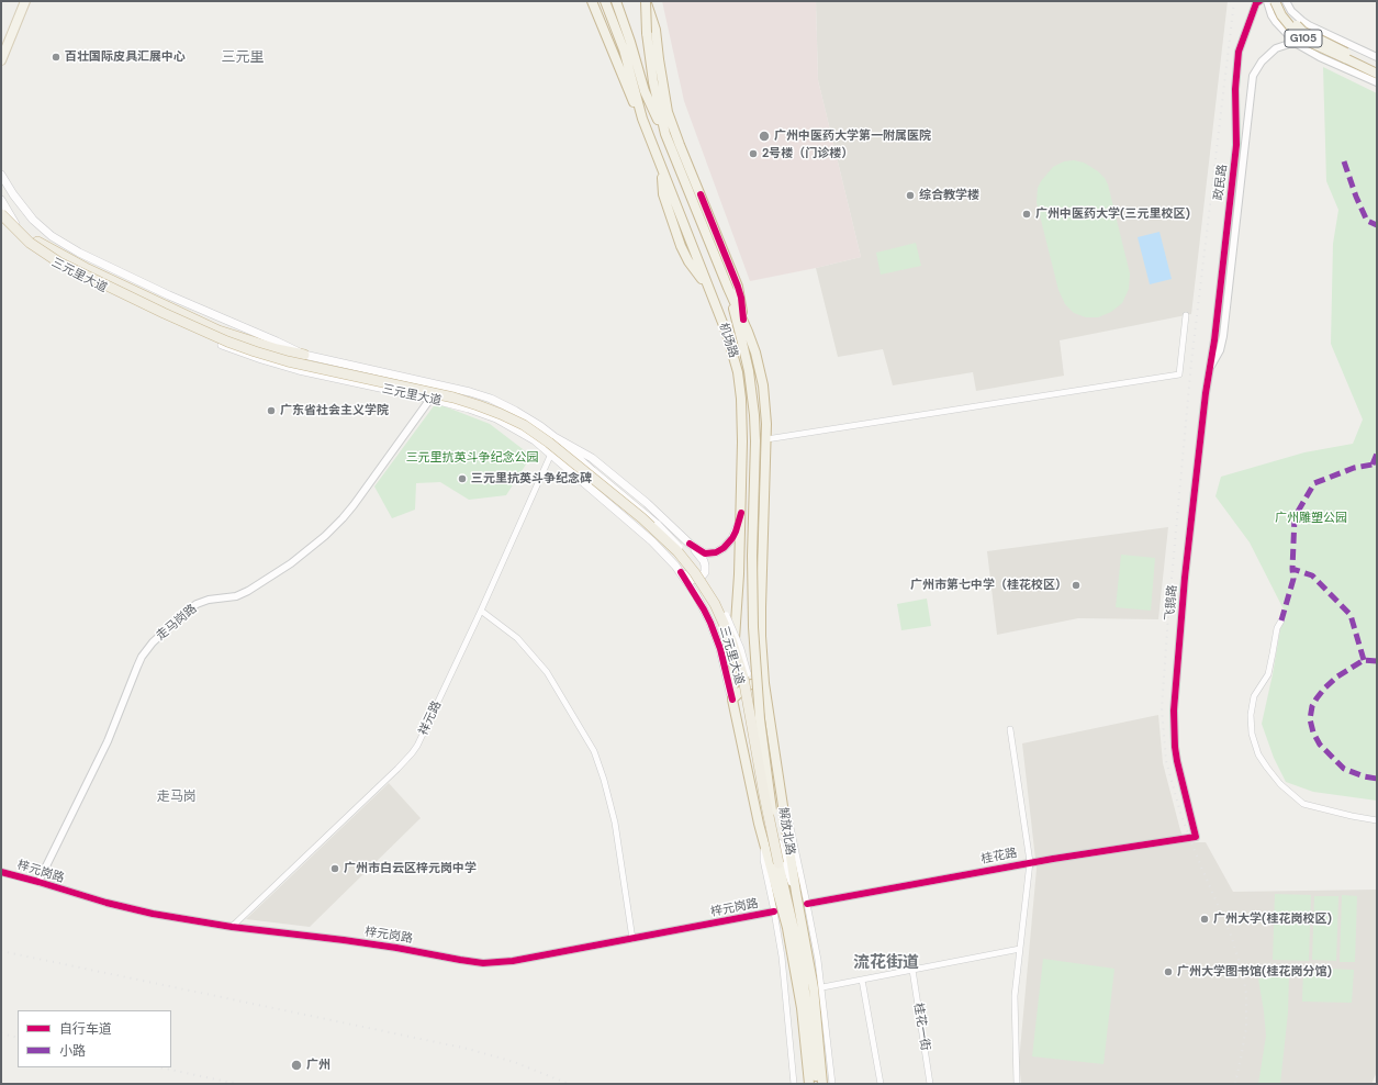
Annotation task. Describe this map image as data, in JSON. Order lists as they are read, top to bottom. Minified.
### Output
{"streets":{"highway":["G105","机场路","解放北路"],"main road":["三元里大道"],"street":["政民路","飞鹅路","走马岗路","祥元路","桂花路","梓元岗路","桂花一街"]},"crossings":[["政民路","飞鹅路"],["三元里大道","机场路"],["三元里大道","走马岗路"],["三元里大道","祥元路"],["三元里大道","解放北路"],["机场路","解放北路"],["飞鹅路","桂花路"],["走马岗路","梓元岗路"],["祥元路","梓元岗路"]],"districts":["三元里","走马岗","流花街道"],"parks":["三元里抗英斗争纪念公园","广州雕塑公园"],"places":["百壮国际皮具汇展中心","广州中医药大学第一附属医院","2号楼（门诊楼）","综合教学楼","广州中医药大学(三元里校区)","广东省社会主义学院","三元里抗英斗争纪念碑","广州市第七中学（桂花校区）","广州市白云区梓元岗中学","广州大学(桂花岗校区)","广州大学图书馆(桂花岗分馆)","广州"],"legend":["自行车道","小路"]}
